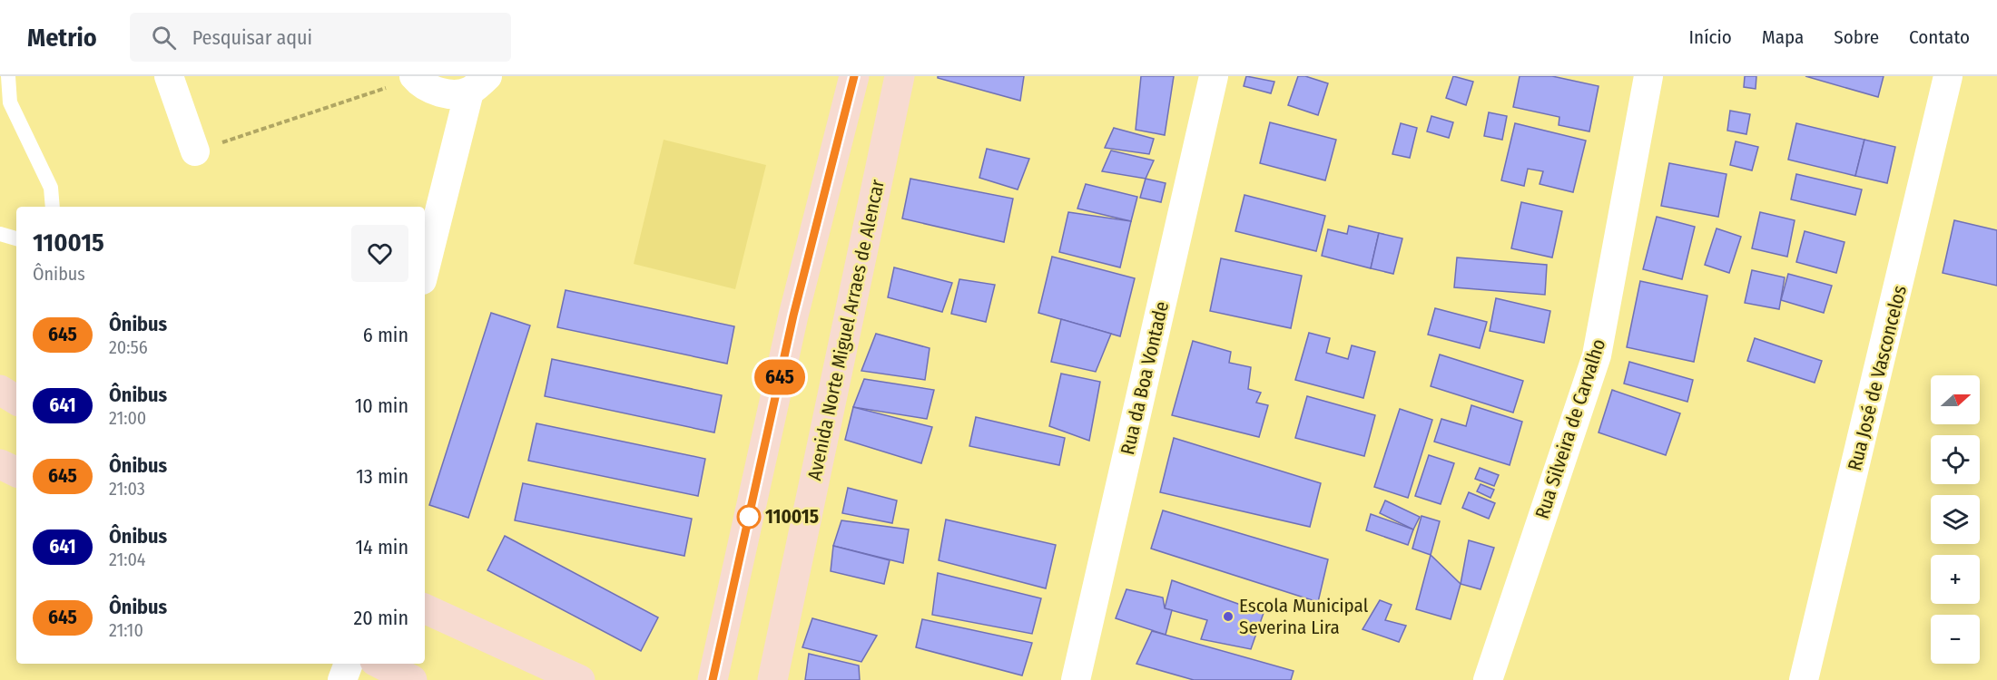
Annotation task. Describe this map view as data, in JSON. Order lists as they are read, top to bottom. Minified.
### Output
{"streets":{"main road":["Avenida Norte Miguel Arraes de Alencar"],"street":["Rua da Boa Vontade","Rua José de Vasconcelos","Rua Silveira de Carvalho"]},"places":["110015","Escola Municipal Severina Lira"],"lines":["bus line 645"],"north":"right","page":{"header":"Metrio","search":"Pesquisar aqui","nav":["Início","Mapa","Sobre","Contato"],"on_map":"645","heading":["110015","Ônibus"],"list":[{"mark":"645","name":"Ônibus","note":"20:56","value":"6 min"},{"mark":"641","name":"Ônibus","note":"21:00","value":"10 min"},{"mark":"645","name":"Ônibus","note":"21:03","value":"13 min"},{"mark":"641","name":"Ônibus","note":"21:04","value":"14 min"},{"mark":"645","name":"Ônibus","note":"21:10","value":"20 min"}],"map_buttons":["+","−"]}}
